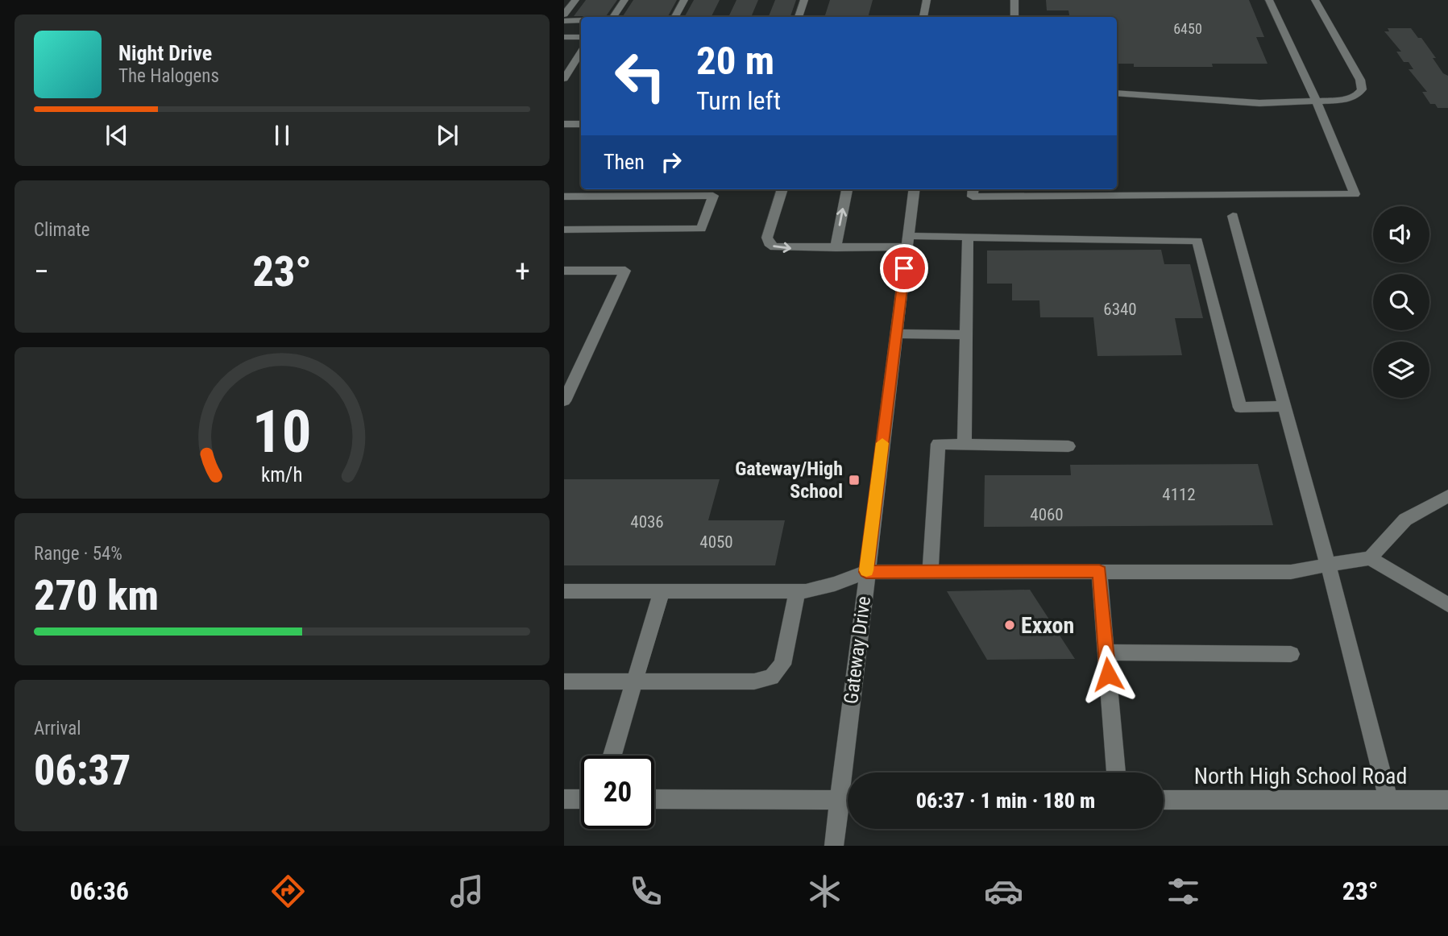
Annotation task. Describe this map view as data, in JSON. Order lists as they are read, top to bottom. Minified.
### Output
{"streets":{"street":["Gateway Drive","North High School Road"]},"places":{"transit":["Gateway/High School"],"other":["Exxon"]},"house_numbers":["6450","6340","4112","4060","4036","4050"],"page":{"turn":["20 m","Turn left"],"song":["Night Drive","The Halogens"],"then":"Then","tile":["Climate",["Range · 54%","270 km"],["Arrival","06:37"]],"heat":["−","23°","+"],"limit":"20","trip":"06:37 · 1 min · 180 m","tabs":["06:36","23°"],"gauge":["10","km/h"]}}
